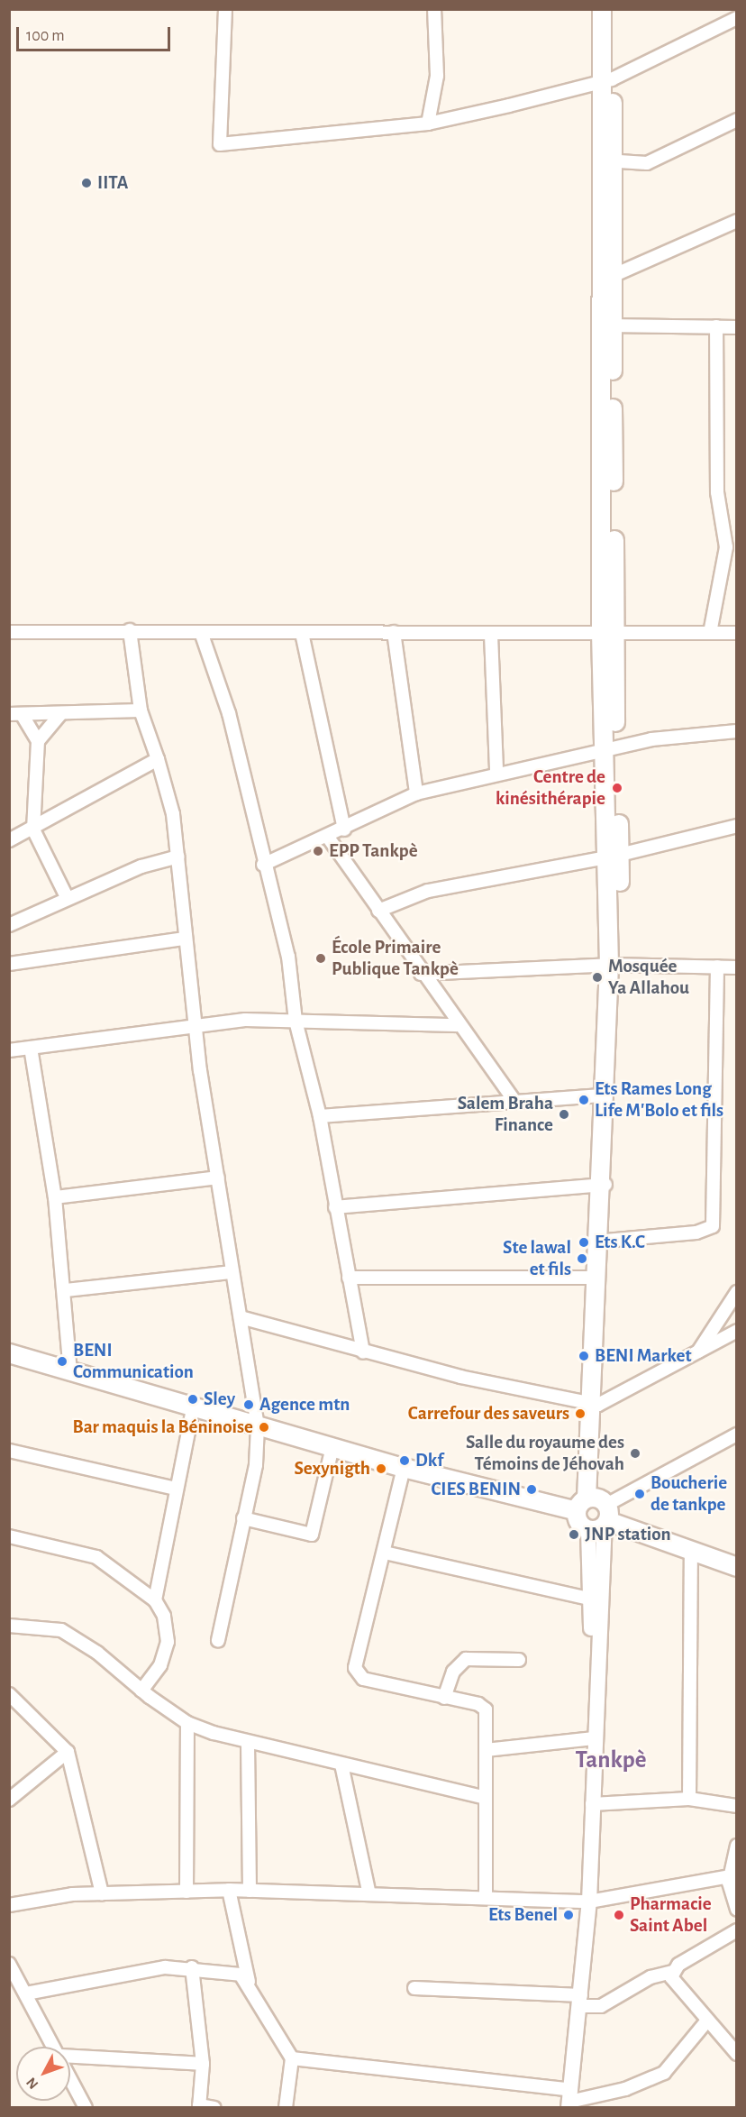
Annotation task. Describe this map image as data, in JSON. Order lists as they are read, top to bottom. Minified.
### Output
{"districts":["Tankpè"],"places":["IITA","Centre de kinésithérapie","EPP Tankpè","École Primaire Publique Tankpè","Mosquée Ya Allahou","Ets Rames Long Life M'Bolo et fils","Salem Braha Finance","Ets K.C","Ste lawal et fils","BENI Market","BENI Communication","Sley","Agence mtn","Carrefour des saveurs","Bar maquis la Béninoise","Salle du royaume des Témoins de Jéhovah","Dkf","Sexynigth","CIES BENIN","Boucherie de tankpe","JNP station","Ets Benel","Pharmacie Saint Abel"],"scale_bar":"100 m","north":"bottom left"}
